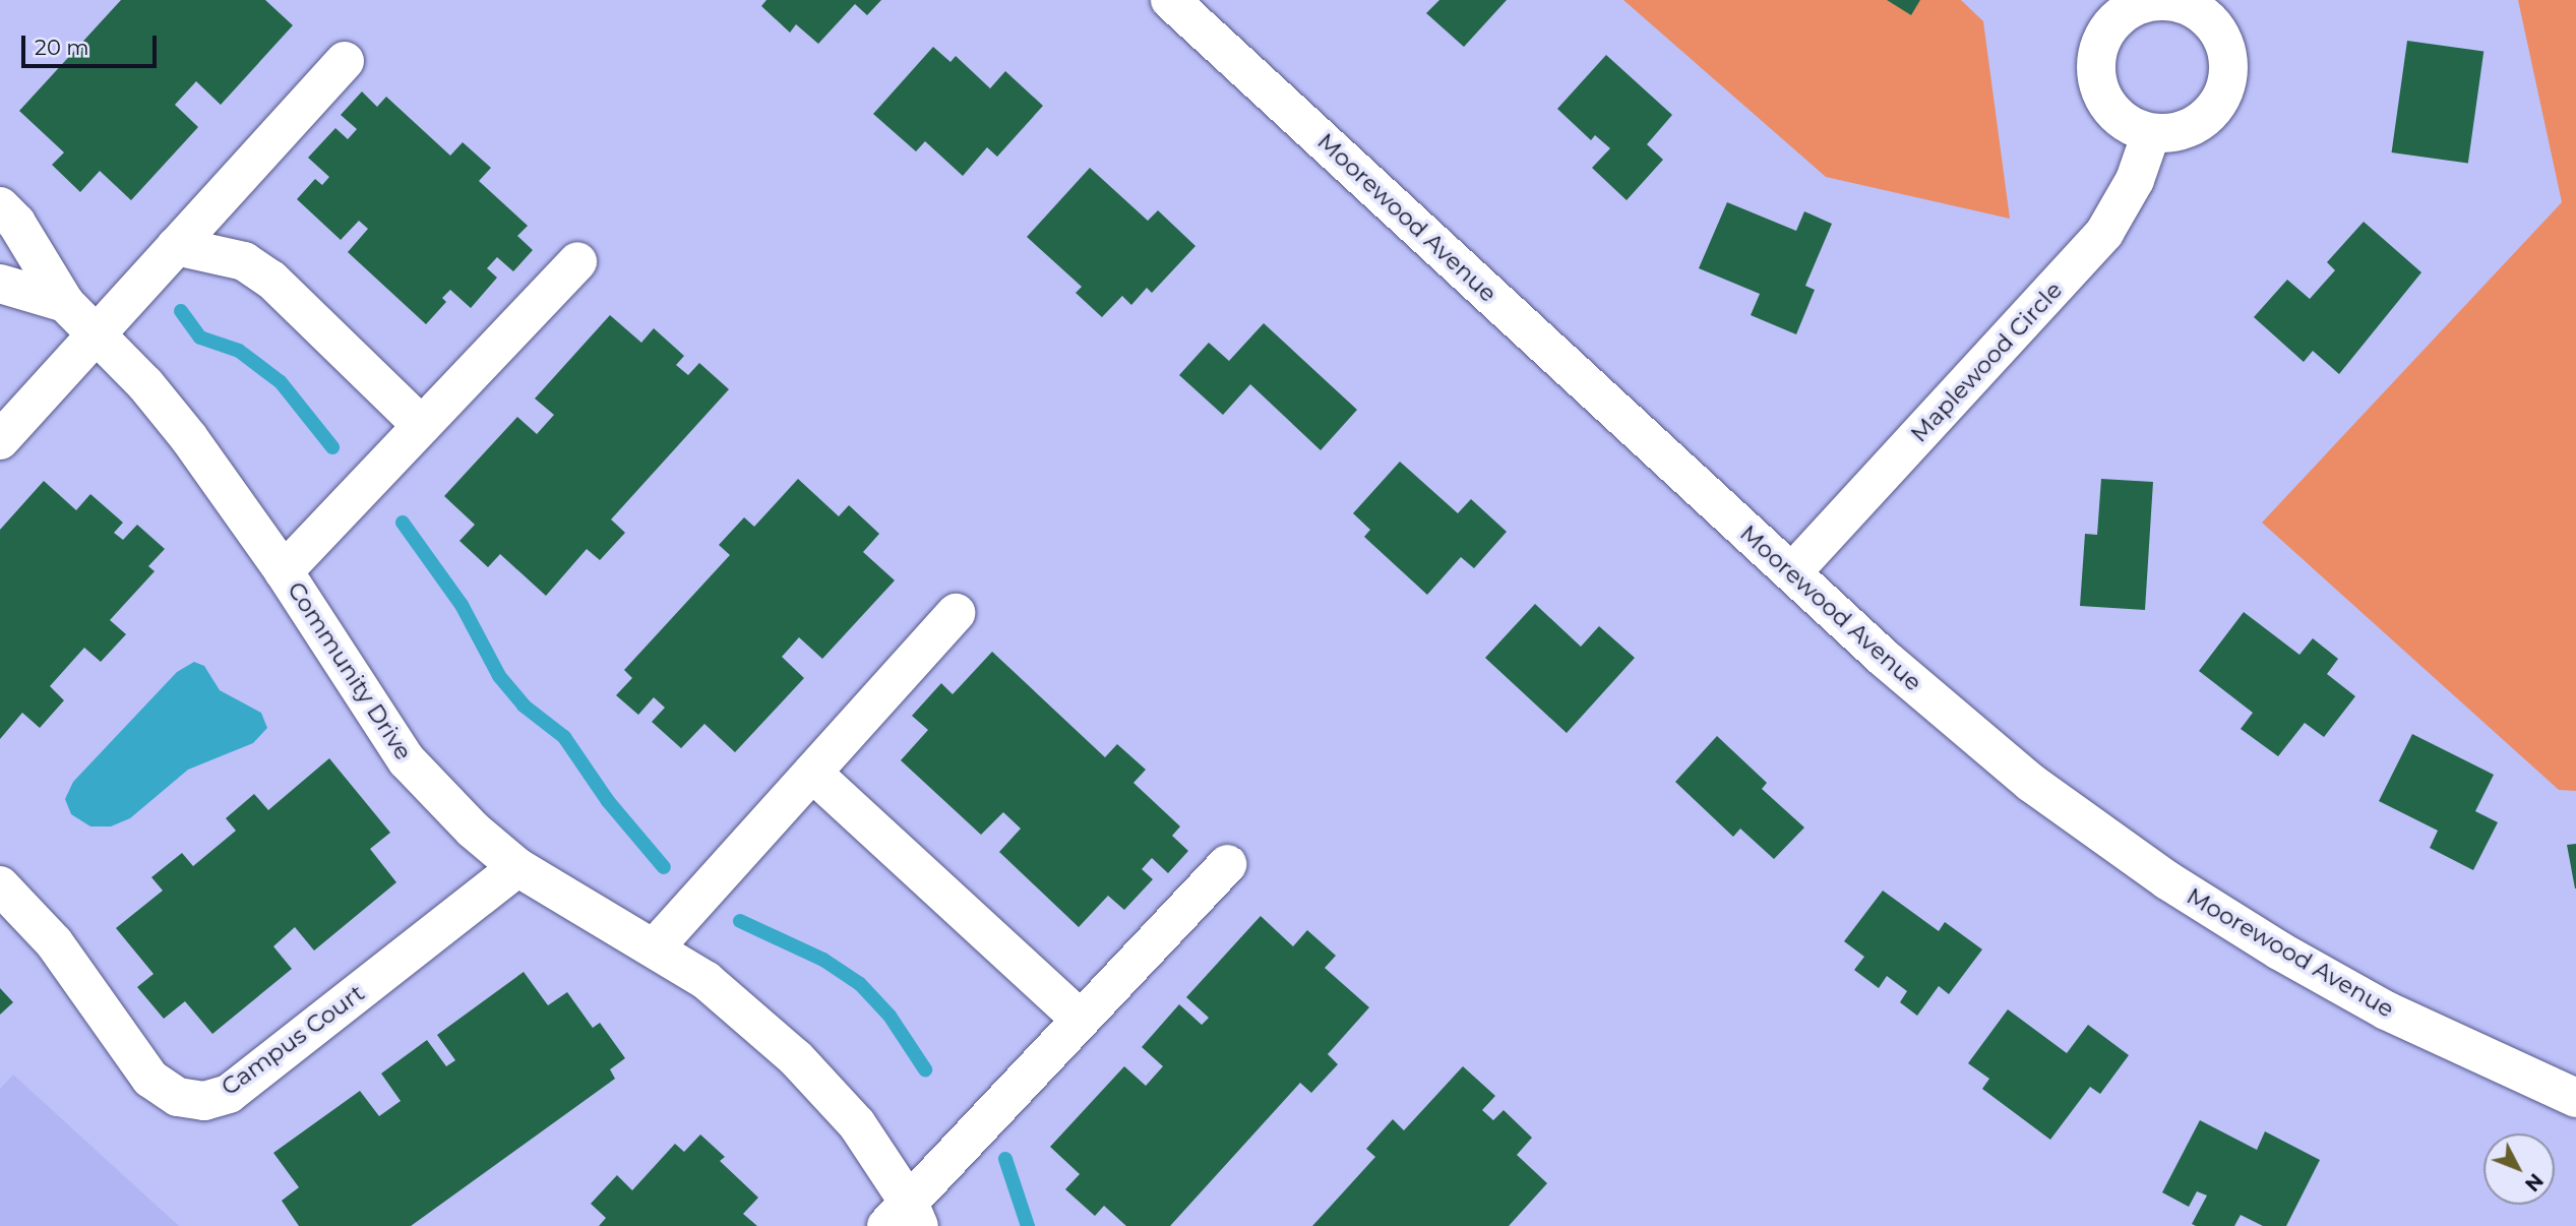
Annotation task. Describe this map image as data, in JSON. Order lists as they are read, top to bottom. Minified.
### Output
{"streets":{"street":["Moorewood Avenue","Maplewood Circle","Community Drive","Campus Court"]},"crossings":[["Moorewood Avenue","Maplewood Circle"],["Community Drive","Campus Court"]],"scale_bar":"20 m","north":"bottom right"}
